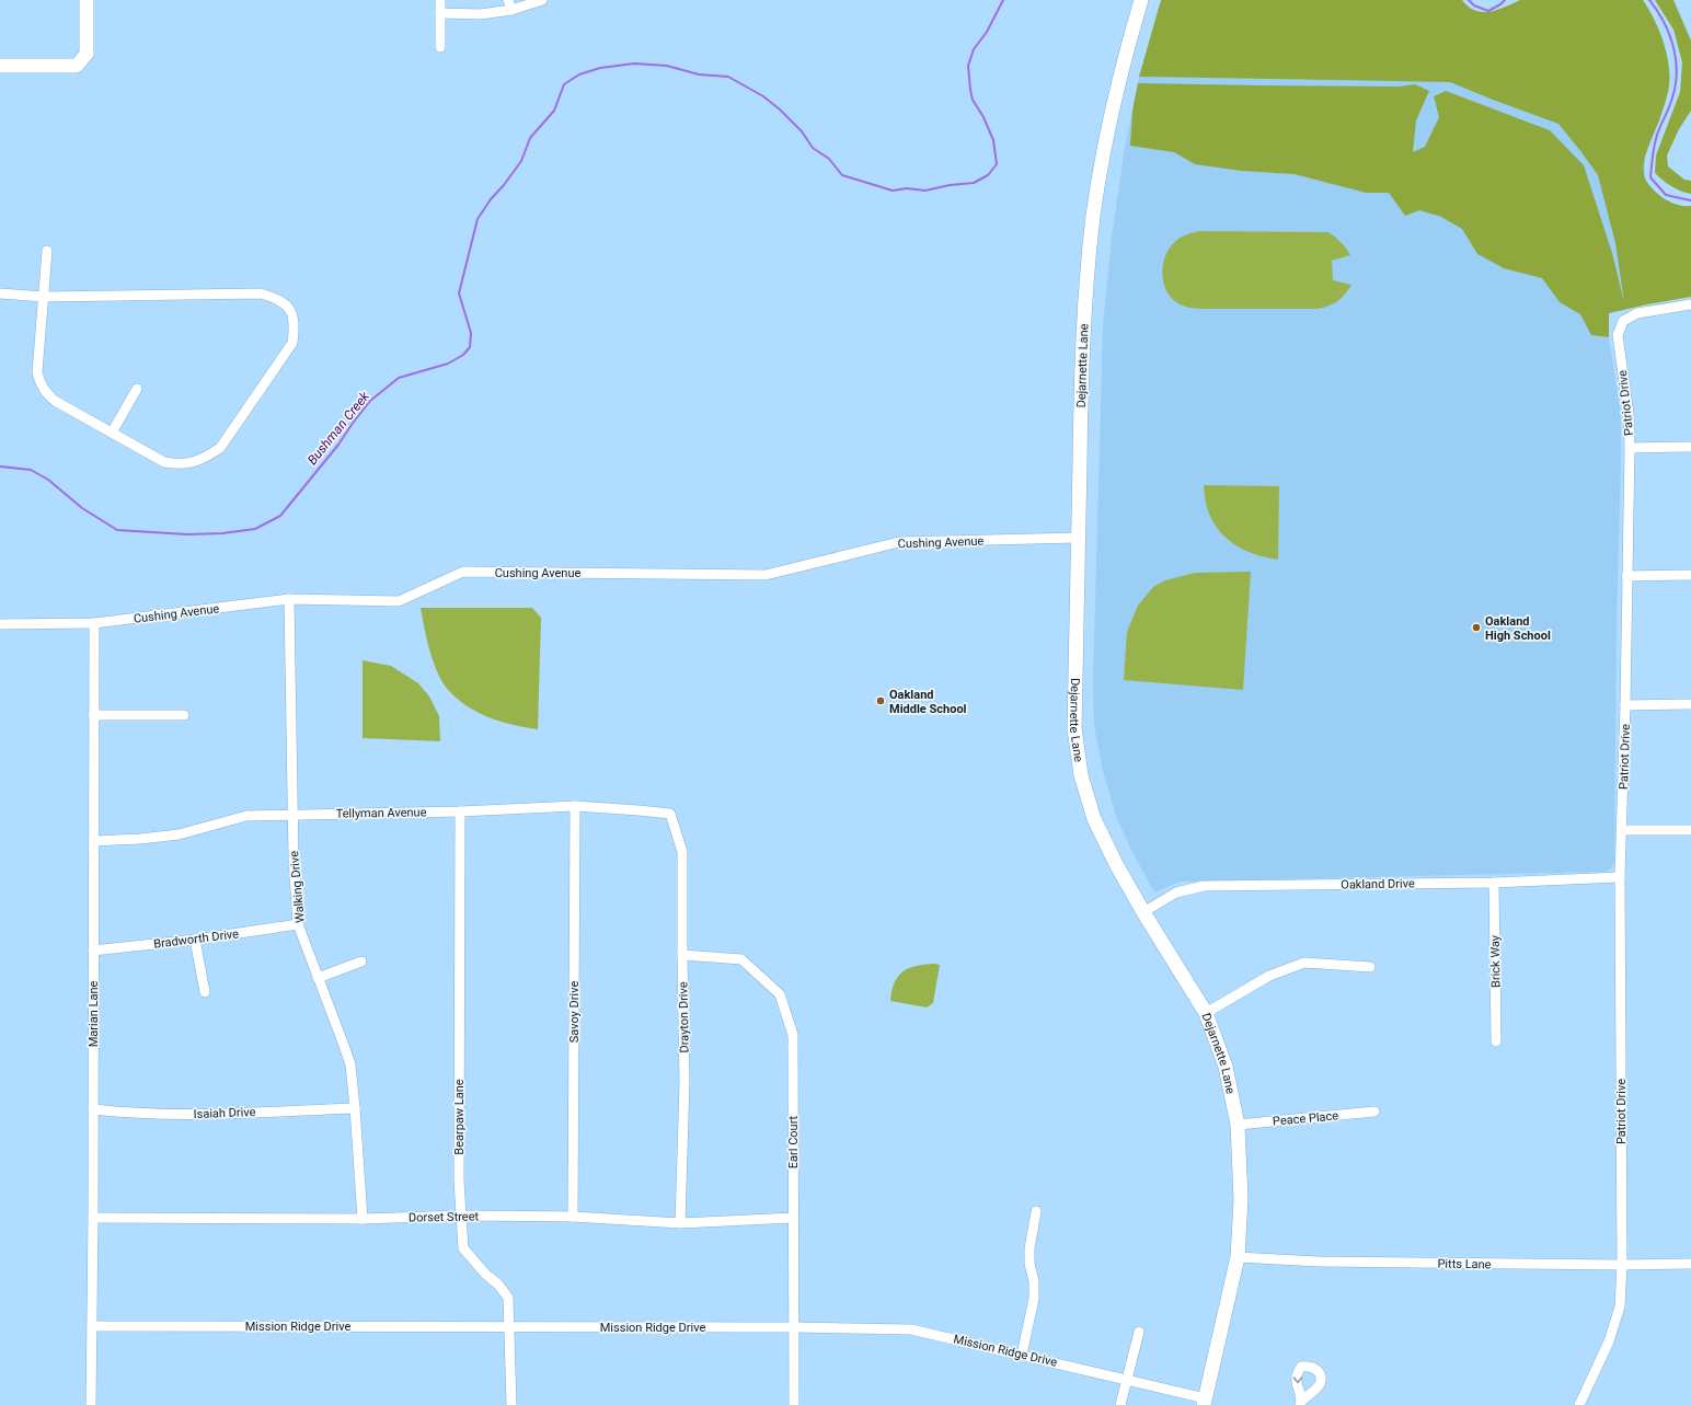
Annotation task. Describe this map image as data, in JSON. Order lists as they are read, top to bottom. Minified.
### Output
{"streets":{"main road":["Dejarnette Lane"],"street":["Patriot Drive","Cushing Avenue","Tellyman Avenue","Oakland Drive","Walking Drive","Bradworth Drive","Brick Way","Savoy Drive","Marian Lane","Drayton Drive","Isaiah Drive","Bearpaw Lane","Peace Place","Earl Court","Dorset Street","Pitts Lane","Mission Ridge Drive"]},"crossings":[["Dejarnette Lane","Cushing Avenue"],["Dejarnette Lane","Oakland Drive"],["Dejarnette Lane","Peace Place"],["Dejarnette Lane","Pitts Lane"],["Dejarnette Lane","Mission Ridge Drive"],["Patriot Drive","Oakland Drive"],["Patriot Drive","Pitts Lane"],["Cushing Avenue","Walking Drive"],["Cushing Avenue","Marian Lane"],["Tellyman Avenue","Walking Drive"],["Tellyman Avenue","Savoy Drive"],["Tellyman Avenue","Marian Lane"],["Tellyman Avenue","Drayton Drive"],["Tellyman Avenue","Bearpaw Lane"],["Oakland Drive","Brick Way"],["Walking Drive","Bradworth Drive"],["Walking Drive","Isaiah Drive"],["Walking Drive","Dorset Street"],["Bradworth Drive","Marian Lane"],["Savoy Drive","Dorset Street"],["Marian Lane","Isaiah Drive"],["Marian Lane","Dorset Street"],["Marian Lane","Mission Ridge Drive"],["Drayton Drive","Earl Court"],["Drayton Drive","Dorset Street"],["Bearpaw Lane","Dorset Street"],["Bearpaw Lane","Mission Ridge Drive"],["Earl Court","Dorset Street"],["Earl Court","Mission Ridge Drive"]],"water":["Bushman Creek"],"places":["Oakland High School","Oakland Middle School"]}
